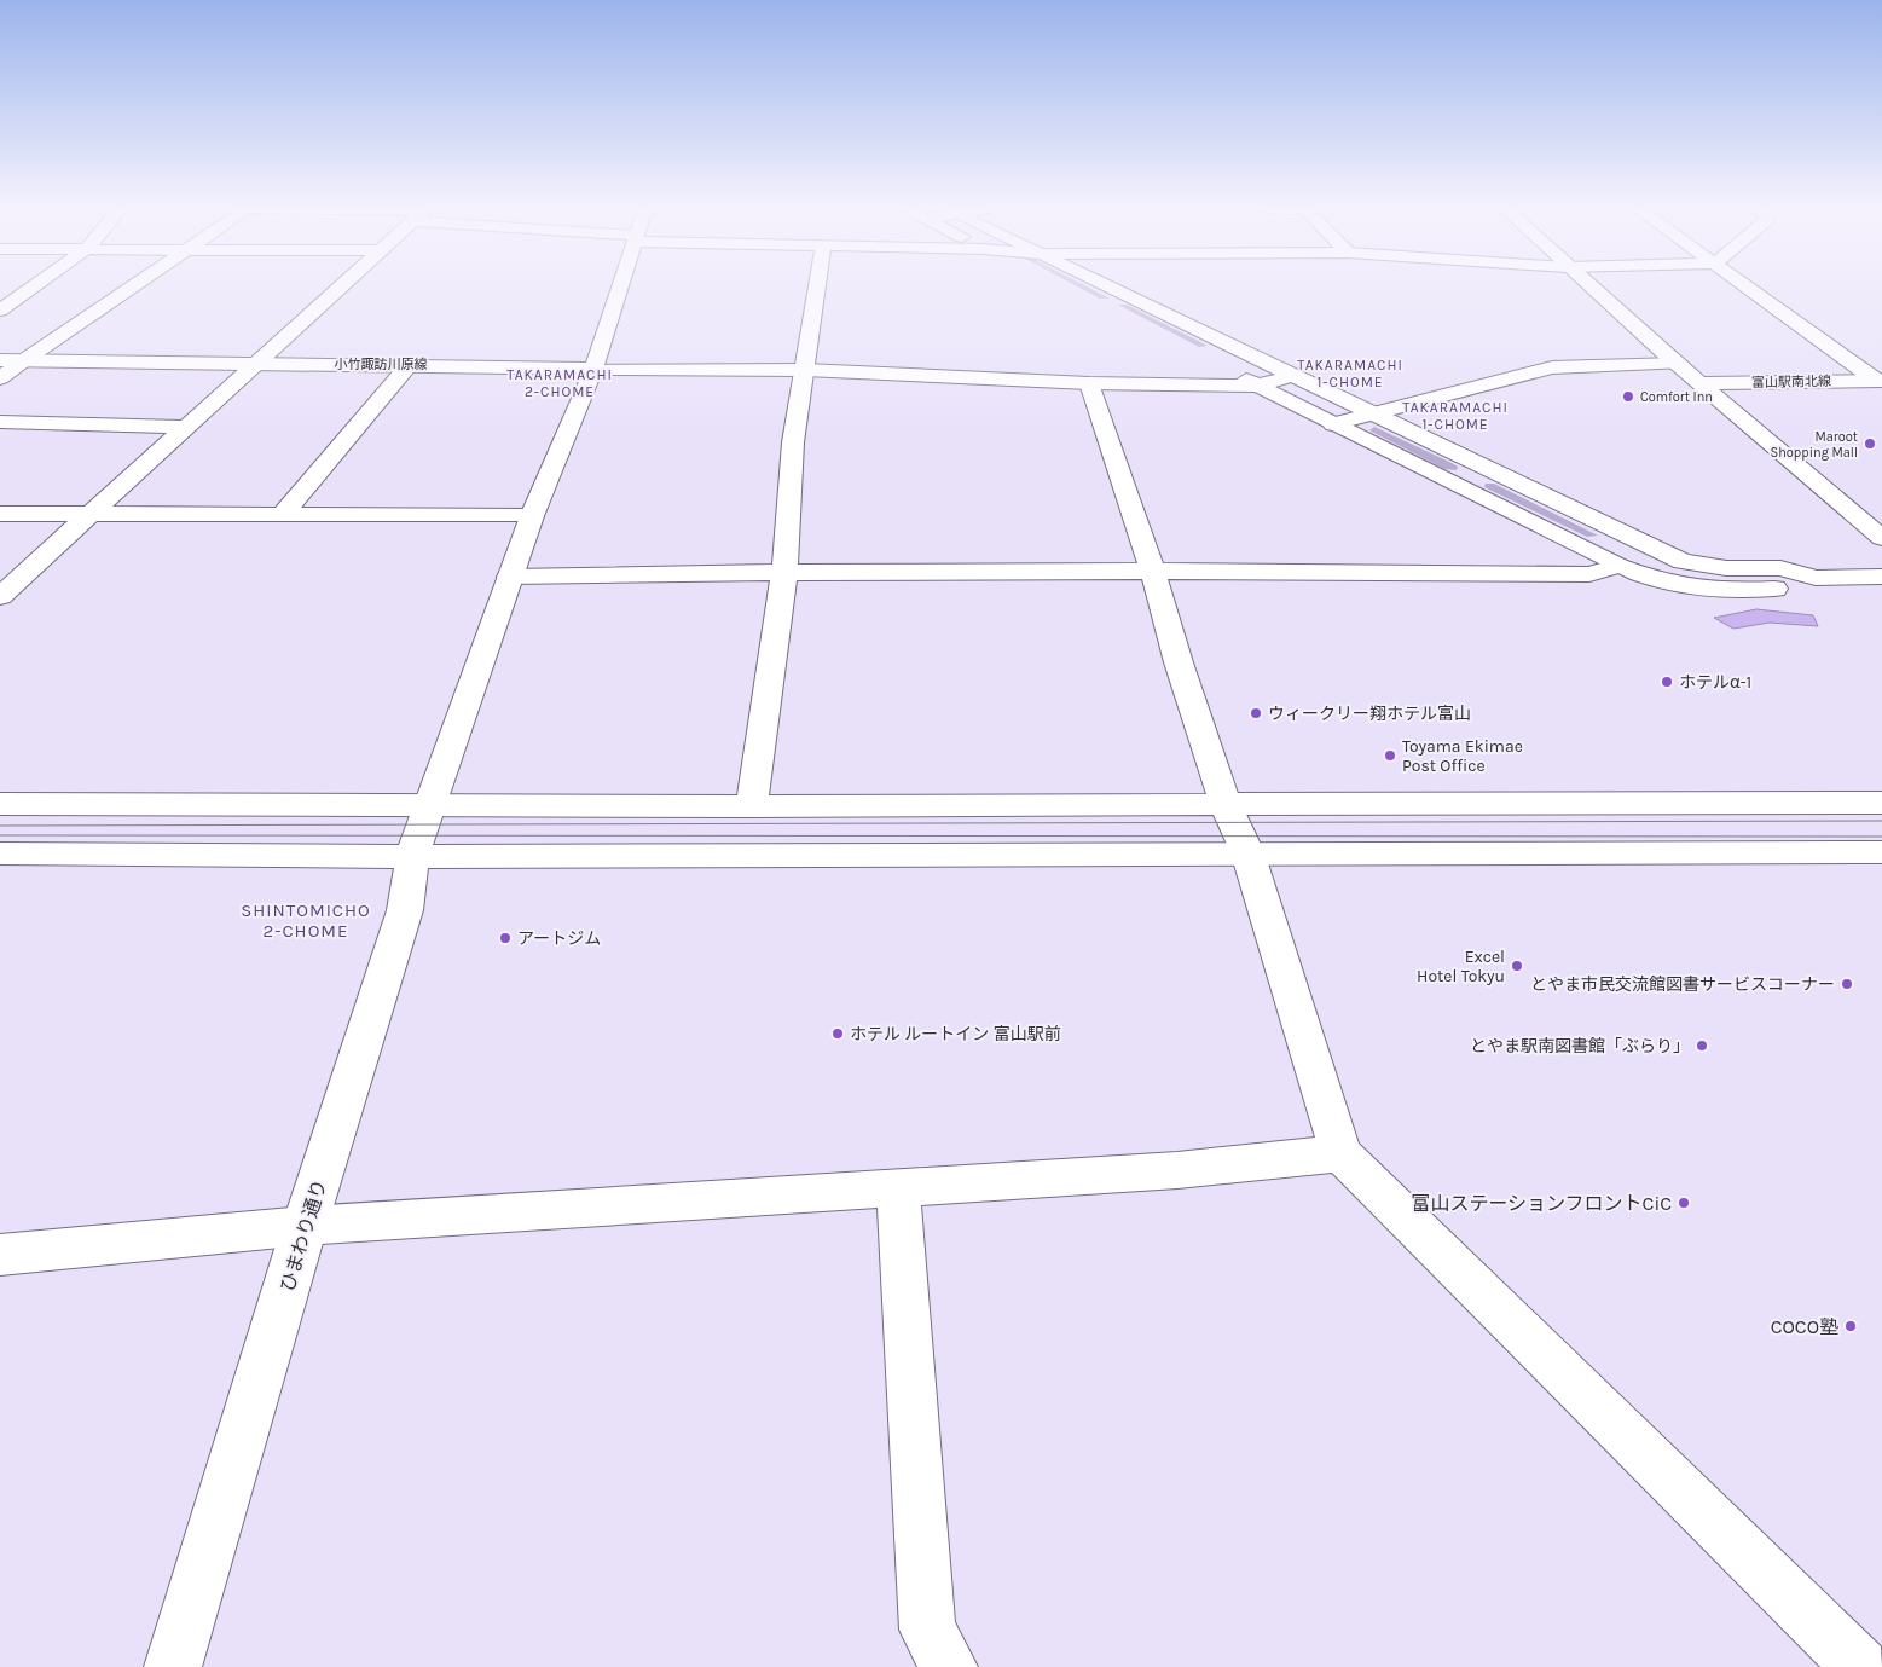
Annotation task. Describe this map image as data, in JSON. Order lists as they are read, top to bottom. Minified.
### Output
{"streets":{"street":["小竹諏訪川原線","富山駅南北線","ひまわり通り"]},"crossings":[["小竹諏訪川原線","ひまわり通り"]],"districts":["TAKARAMACHI 1-CHOME","TAKARAMACHI 2-CHOME","TAKARAMACHI 1-CHOME","SHINTOMICHO 2-CHOME"],"places":["Comfort Inn","Maroot Shopping Mall","ホテルα-1","ウィークリー翔ホテル富山","Toyama Ekimae Post Office","アートジム","Excel Hotel Tokyu","とやま市民交流館図書サービスコーナー","ホテル ルートイン 富山駅前","とやま駅南図書館「ぶらり」","富山ステーションフロントCiC","COCO塾"]}
